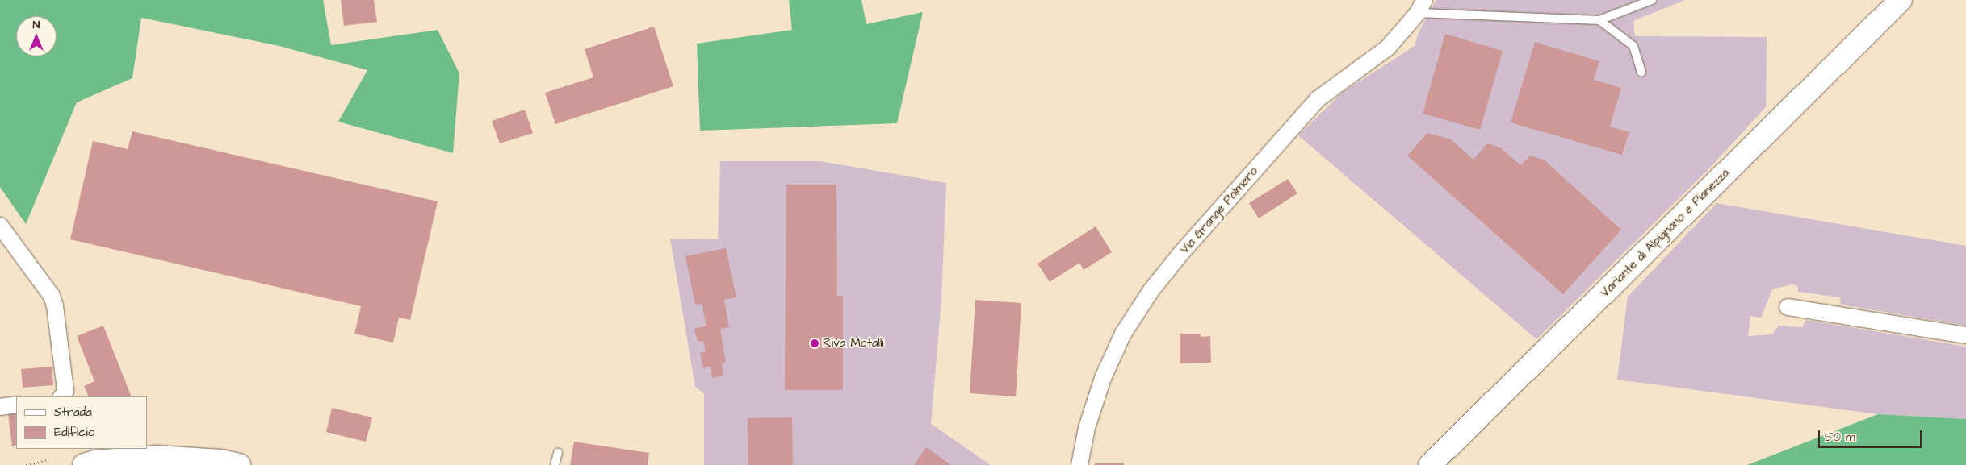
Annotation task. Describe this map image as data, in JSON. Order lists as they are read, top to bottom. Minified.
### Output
{"streets":{"main road":["Variante di Alpignano e Pianezza"],"street":["Via Grange Palmero"]},"places":["Riva Metalli"],"legend":["Strada","Edificio"],"scale_bar":"50 m","north":"top"}
